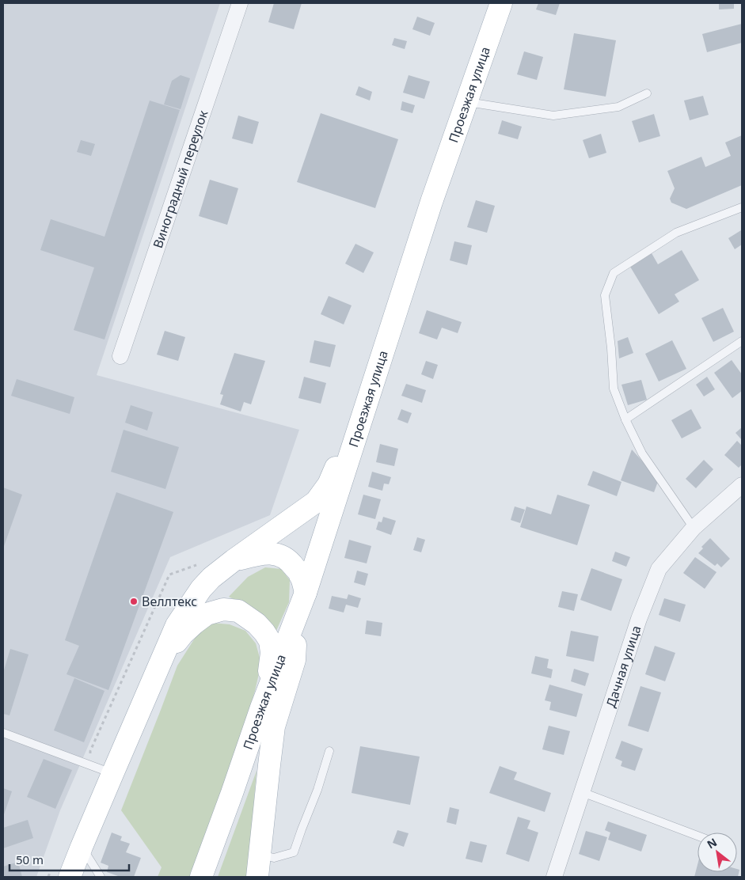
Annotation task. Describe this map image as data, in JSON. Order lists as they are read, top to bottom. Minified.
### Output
{"streets":{"main road":["Проезжая улица"],"street":["Виноградный переулок","Дачная улица"]},"places":["Веллтекс"],"scale_bar":"50 m","north":"top left"}
